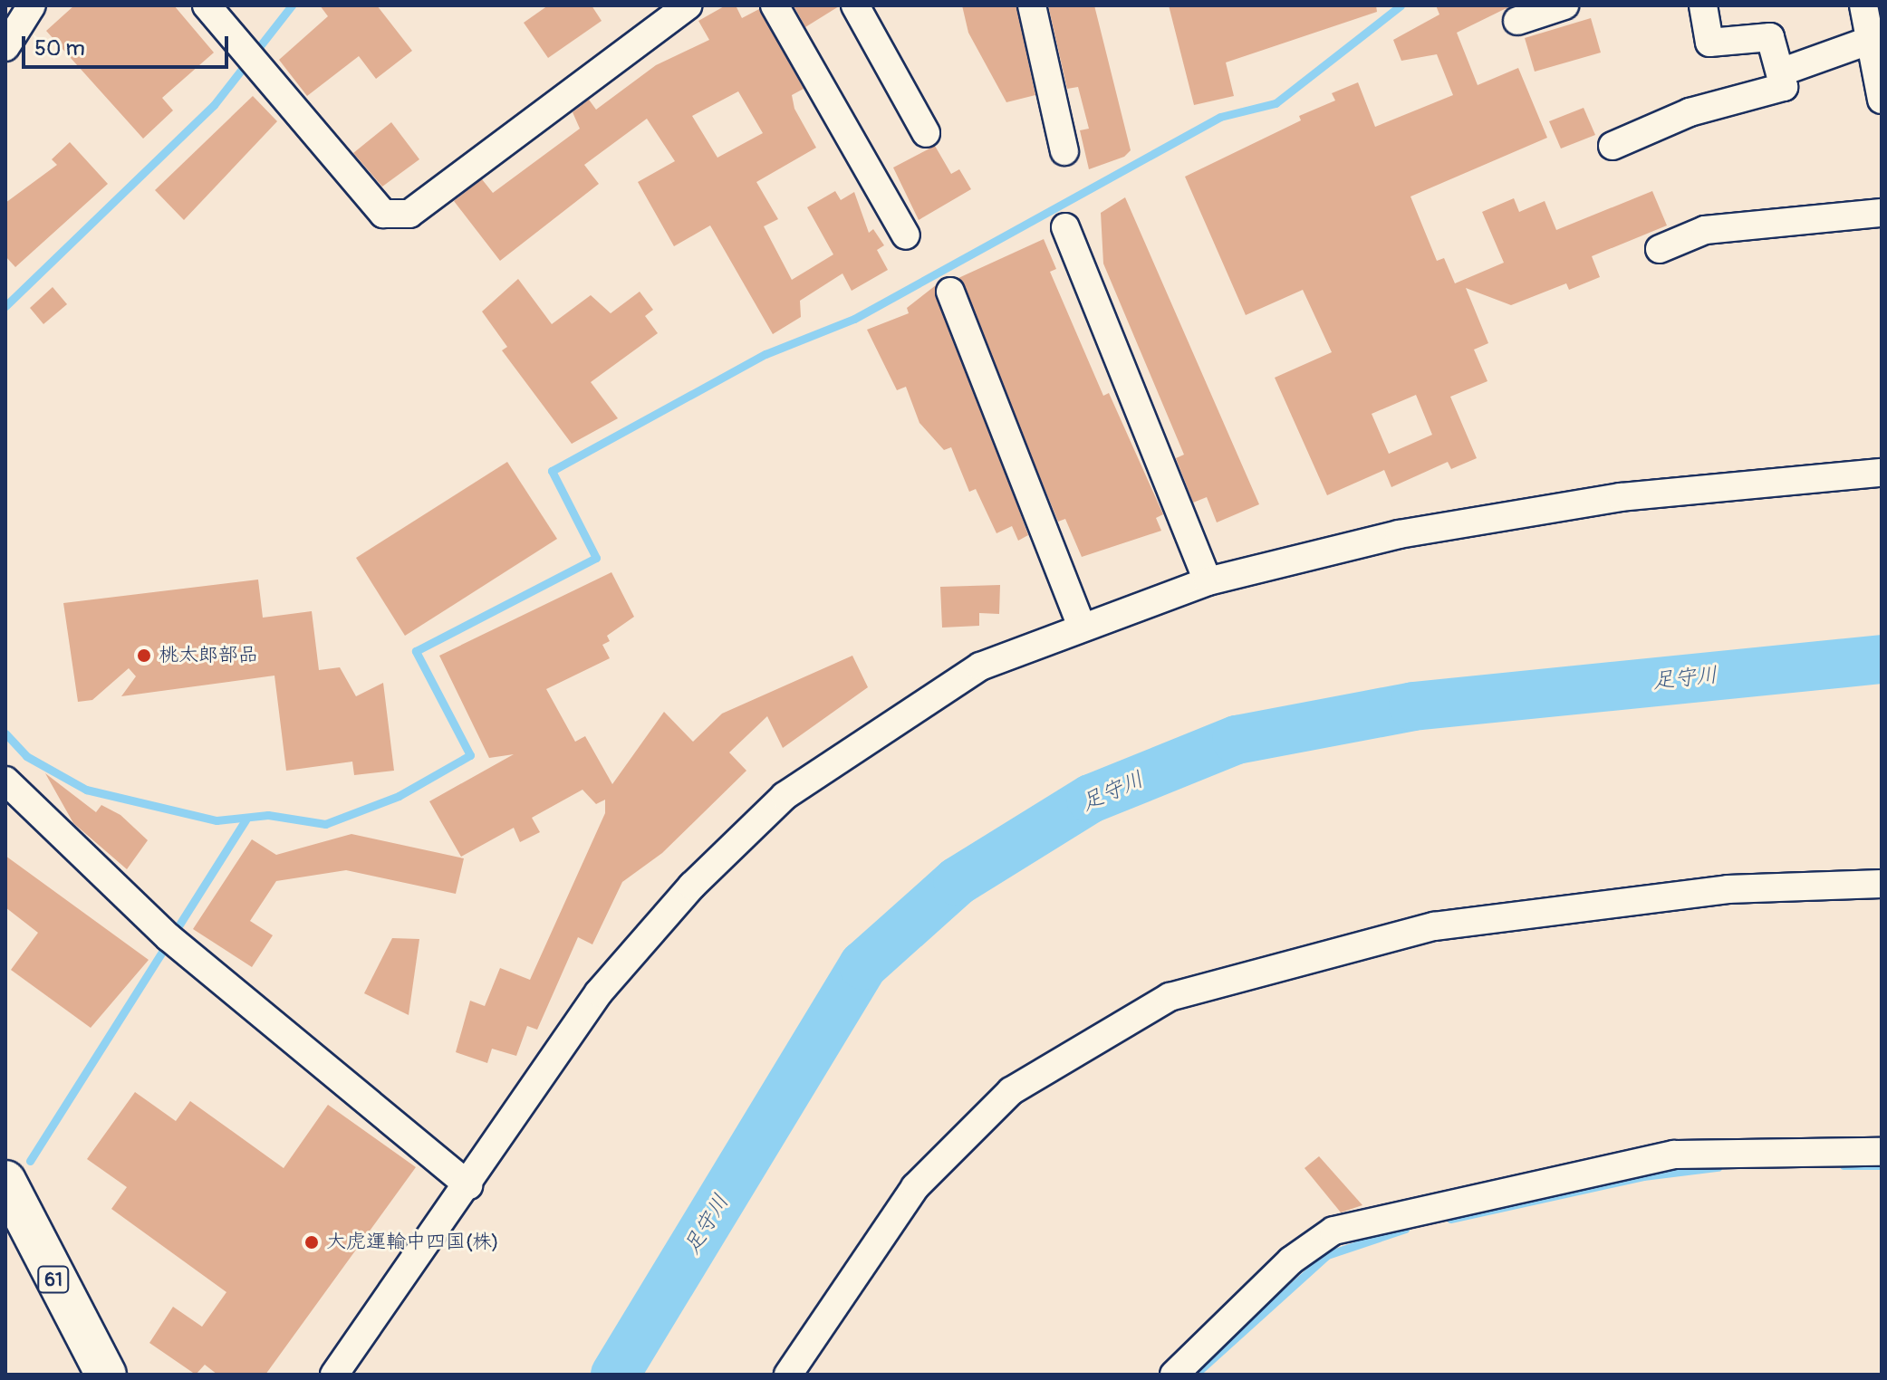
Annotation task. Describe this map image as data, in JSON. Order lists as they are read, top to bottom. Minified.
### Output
{"streets":{"main road":["61"]},"water":["足守川"],"places":["桃太郎部品","大虎運輸中四国(株)"],"scale_bar":"50 m"}
